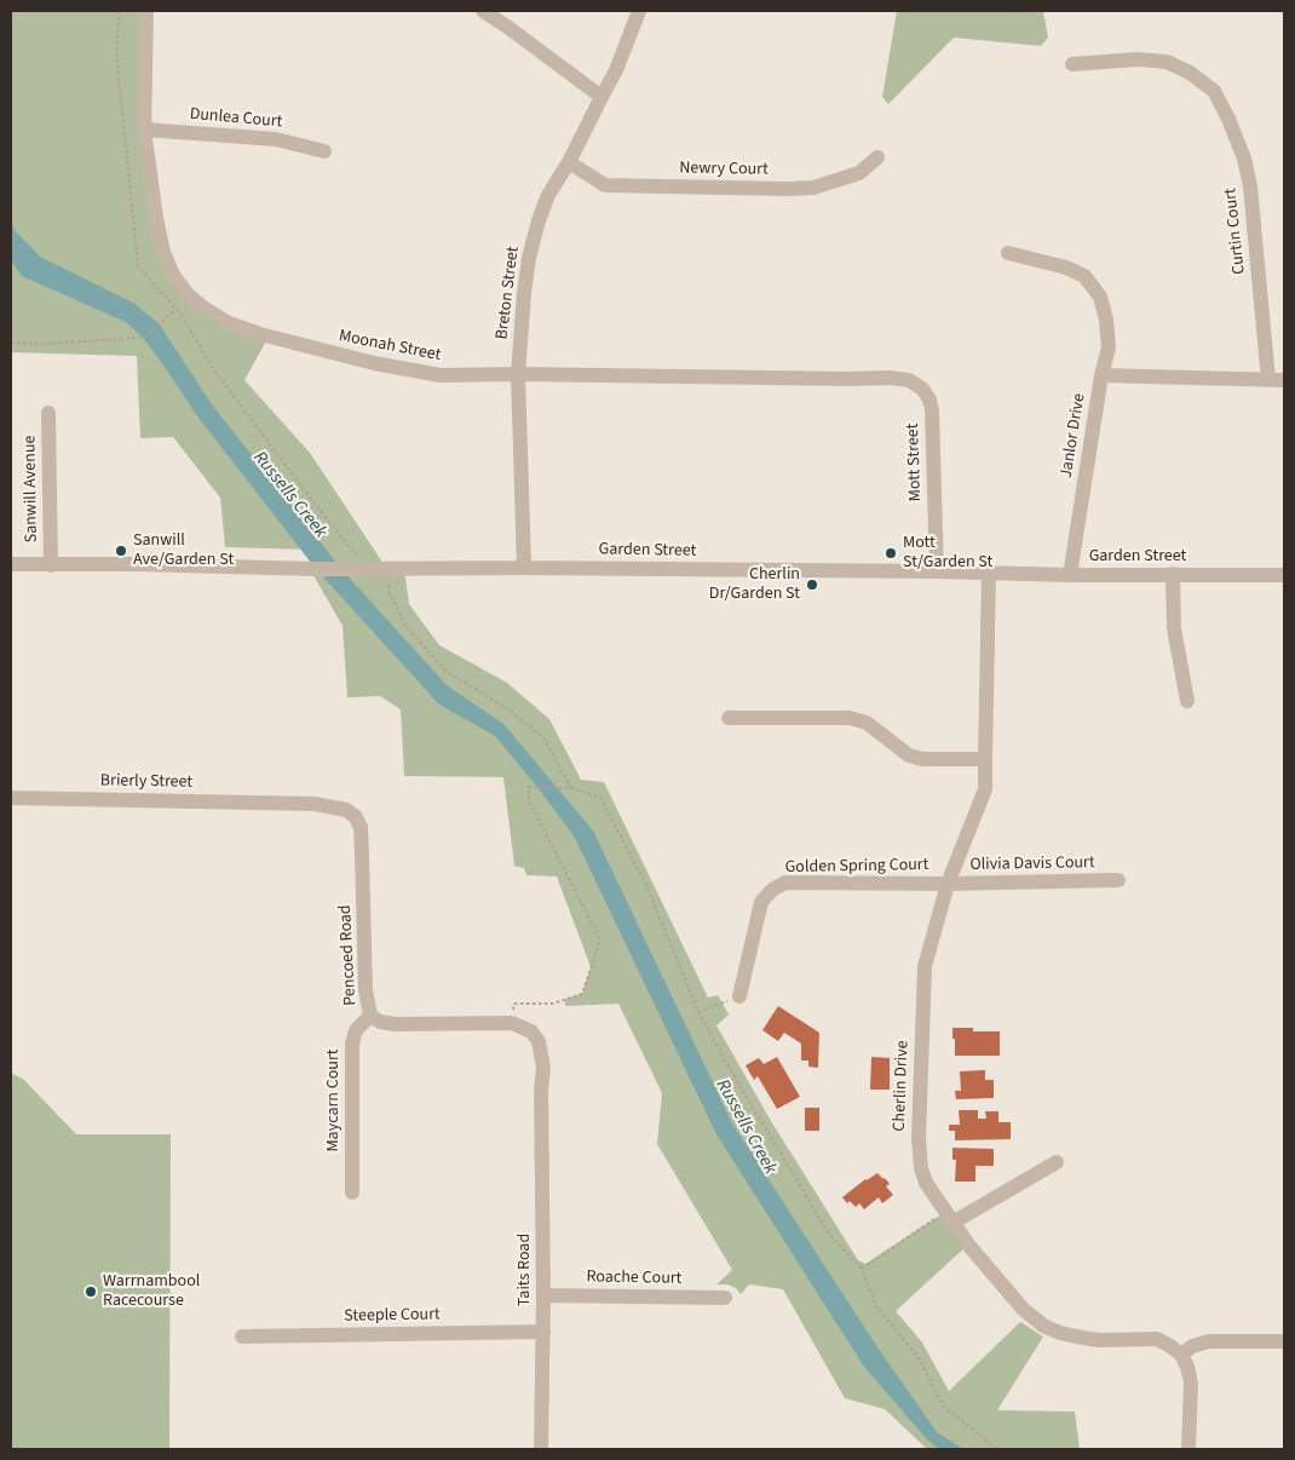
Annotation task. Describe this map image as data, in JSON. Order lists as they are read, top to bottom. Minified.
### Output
{"streets":{"street":["Dunlea Court","Newry Court","Curtin Court","Breton Street","Moonah Street","Janlor Drive","Mott Street","Sanwill Avenue","Garden Street","Brierly Street","Olivia Davis Court","Golden Spring Court","Pencoed Road","Cherlin Drive","Maycarn Court","Taits Road","Roache Court","Steeple Court"]},"crossings":[["Dunlea Court","Moonah Street"],["Newry Court","Breton Street"],["Curtin Court","Janlor Drive"],["Breton Street","Moonah Street"],["Breton Street","Garden Street"],["Moonah Street","Mott Street"],["Janlor Drive","Garden Street"],["Mott Street","Garden Street"],["Sanwill Avenue","Garden Street"],["Garden Street","Cherlin Drive"],["Brierly Street","Pencoed Road"],["Olivia Davis Court","Golden Spring Court"],["Olivia Davis Court","Cherlin Drive"],["Golden Spring Court","Cherlin Drive"],["Pencoed Road","Maycarn Court"],["Pencoed Road","Taits Road"],["Taits Road","Roache Court"],["Taits Road","Steeple Court"]],"water":["Russells Creek"],"places":["Sanwill Ave/Garden St","Mott St/Garden St","Cherlin Dr/Garden St","Warrnambool Racecourse"]}
